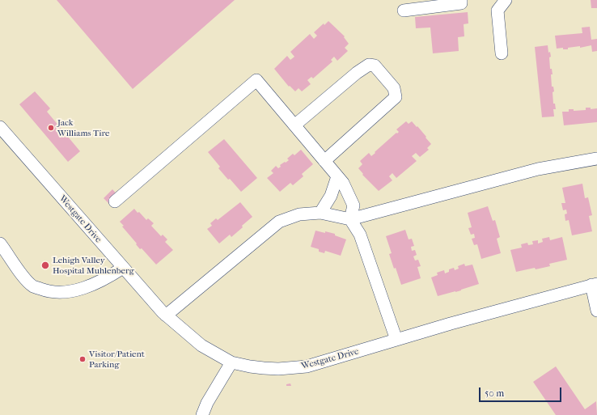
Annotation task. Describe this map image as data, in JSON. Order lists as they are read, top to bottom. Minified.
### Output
{"streets":{"street":["Westgate Drive"]},"places":["Jack Williams Tire","Lehigh Valley Hospital Muhlenberg","Visitor/Patient Parking"],"scale_bar":"50 m"}
